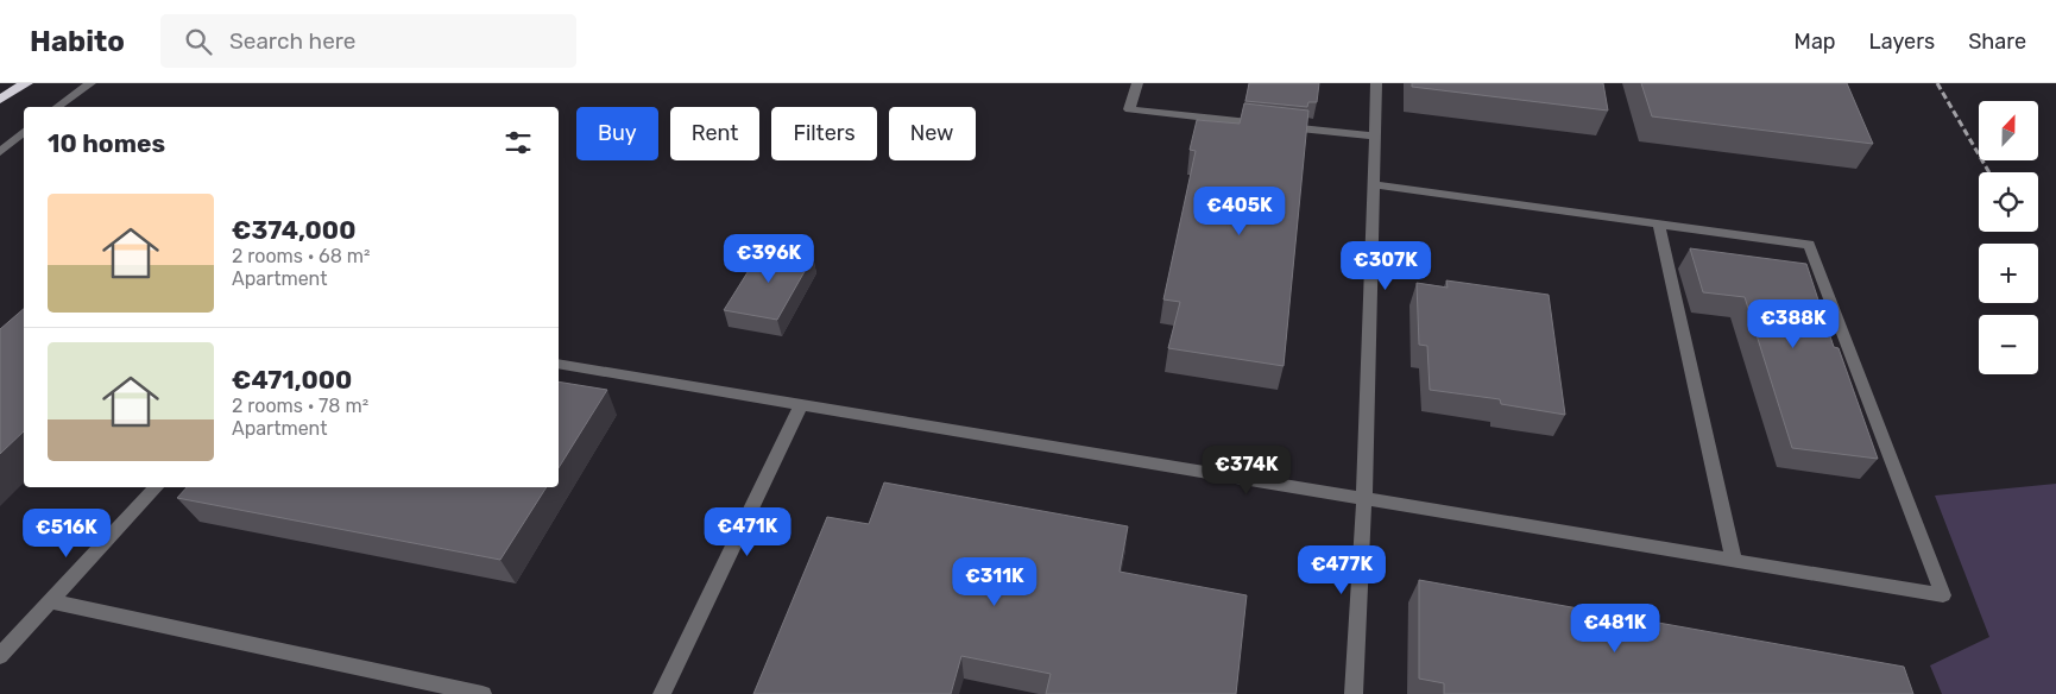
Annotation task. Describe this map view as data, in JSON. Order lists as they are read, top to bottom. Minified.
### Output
{"north":"top","page":{"header":"Habito","search":"Search here","nav":["Map","Layers","Share"],"map_buttons":["+","−"],"chip":["Buy","Rent","Filters","New"],"heading":"10 homes","list":[{"name":"€374,000","note":"2 rooms · 68 m² · Apartment"},{"name":"€471,000","note":"2 rooms · 78 m² · Apartment"}],"price":["€405K","€396K","€307K","€388K","€374K","€471K","€516K","€477K","€311K","€481K"]}}
